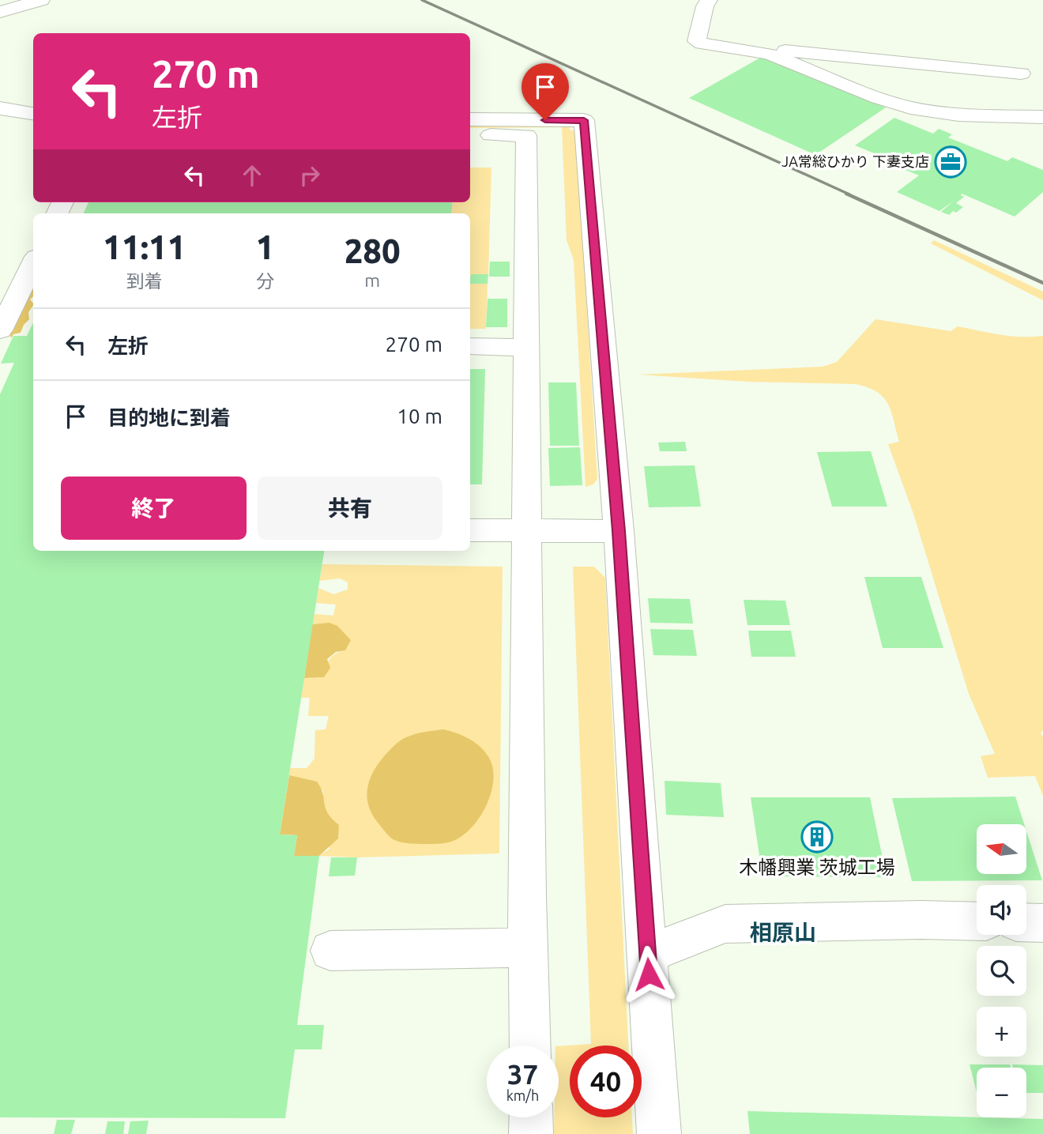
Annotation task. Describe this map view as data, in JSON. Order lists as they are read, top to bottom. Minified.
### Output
{"districts":["相原山"],"places":{"office":["JA常総ひかり 下妻支店"],"building":["木幡興業 茨城工場"]},"north":"left","page":{"turn":["270 m","左折"],"eta":["11:11","到着","1","分","280","m"],"list":[{"name":"左折","value":"270 m"},{"name":"目的地に到着","value":"10 m"}],"buttons":["終了","共有"],"map_buttons":["+","−"],"speed":"37 km/h","limit":"40"}}
